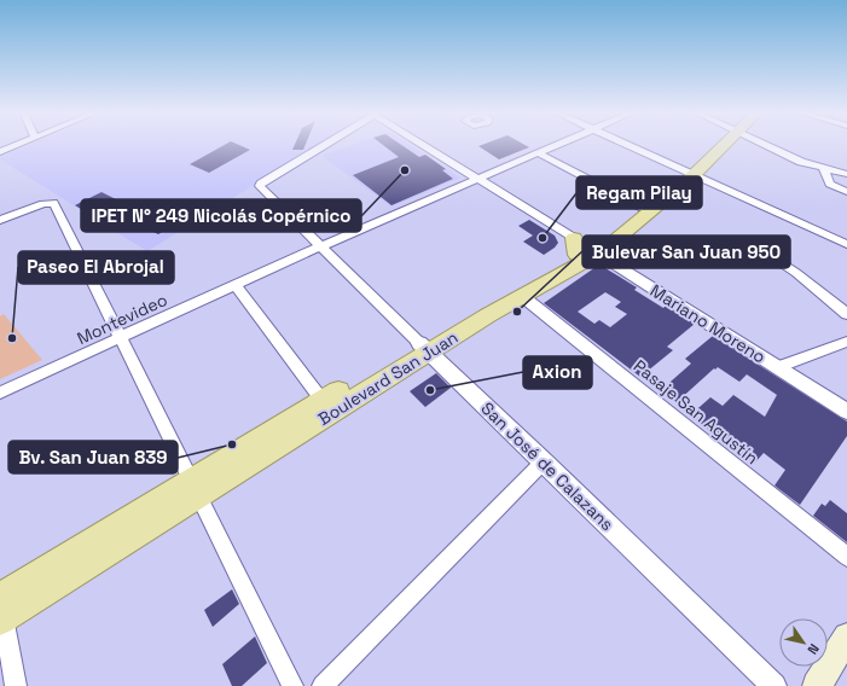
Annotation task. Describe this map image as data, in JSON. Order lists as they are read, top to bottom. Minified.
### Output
{"streets":{"main road":["Boulevard San Juan"],"street":["Montevideo","Mariano Moreno","Pasaje San Agustín","San José de Calazans"]},"crossings":[["Montevideo","Mariano Moreno"],["Montevideo","San José de Calazans"],["Mariano Moreno","Boulevard San Juan"],["Boulevard San Juan","Pasaje San Agustín"],["Boulevard San Juan","San José de Calazans"]],"places":["IPET N° 249 Nicolás Copérnico","Regam Pilay","Bulevar San Juan 950","Paseo El Abrojal","Axion","Bv. San Juan 839"],"north":"bottom right"}
